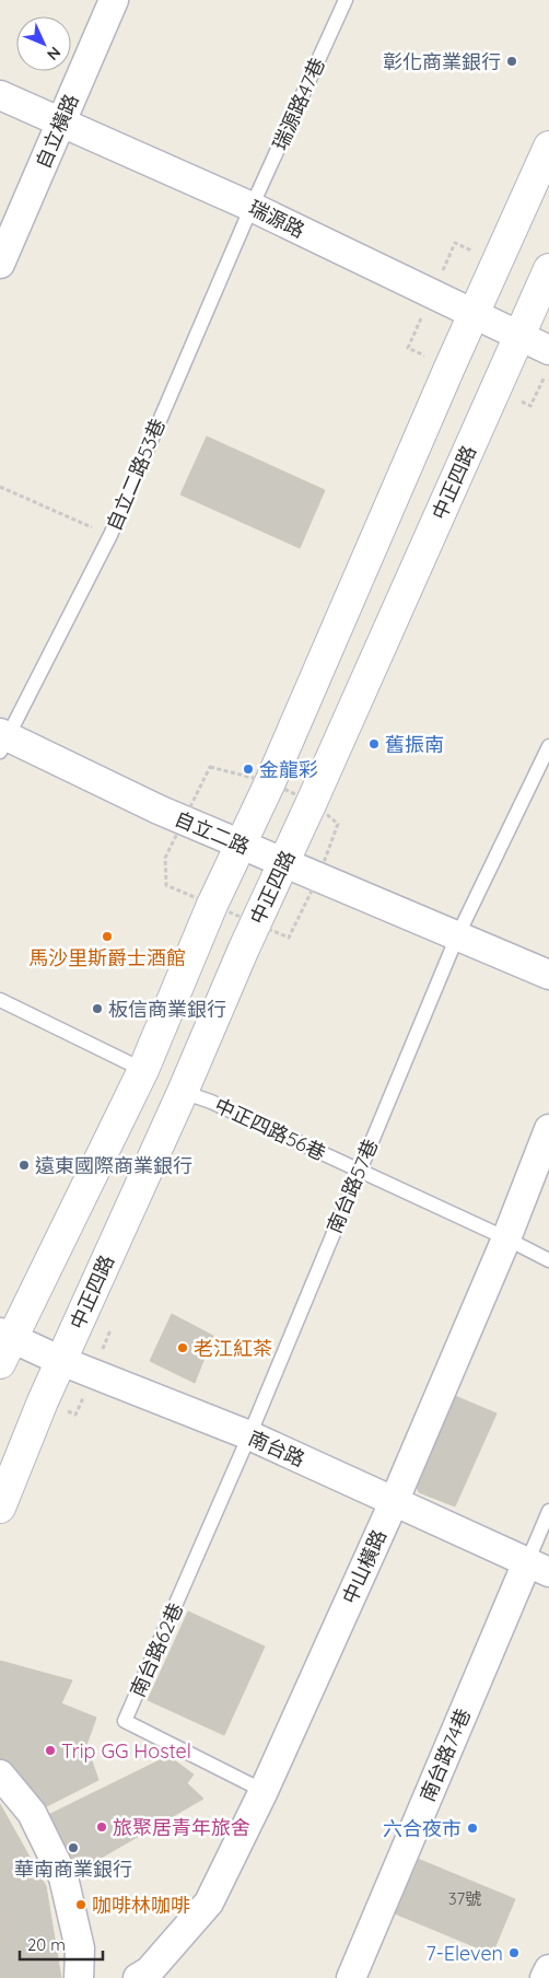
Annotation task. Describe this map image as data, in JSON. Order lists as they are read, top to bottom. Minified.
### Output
{"streets":{"street":["自立橫路","瑞源路","中正四路","自立二路","南台路","中山橫路","南台路74巷"],"lane":["瑞源路47巷","自立二路53巷","中正四路56巷","南台路57巷","南台路62巷"]},"crossings":[["瑞源路47巷","瑞源路"],["瑞源路47巷","自立二路53巷"],["自立橫路","瑞源路"],["瑞源路","自立二路53巷"],["瑞源路","中正四路"],["自立二路53巷","自立二路"],["中正四路","自立二路"],["中正四路","中正四路56巷"],["中正四路","南台路"],["自立二路","南台路57巷"],["中正四路56巷","南台路57巷"],["中正四路56巷","中山橫路"],["南台路57巷","南台路"],["南台路57巷","南台路62巷"],["南台路","中山橫路"],["南台路","南台路62巷"],["南台路","南台路74巷"],["中山橫路","南台路62巷"]],"places":["彰化商業銀行","舊振南","金龍彩","馬沙里斯爵士酒館","板信商業銀行","遠東國際商業銀行","老江紅茶","Trip GG Hostel","旅聚居青年旅舍","六合夜市","華南商業銀行","咖啡林咖啡","7-Eleven"],"house_numbers":["37號"],"scale_bar":"20 m","north":"bottom right"}
